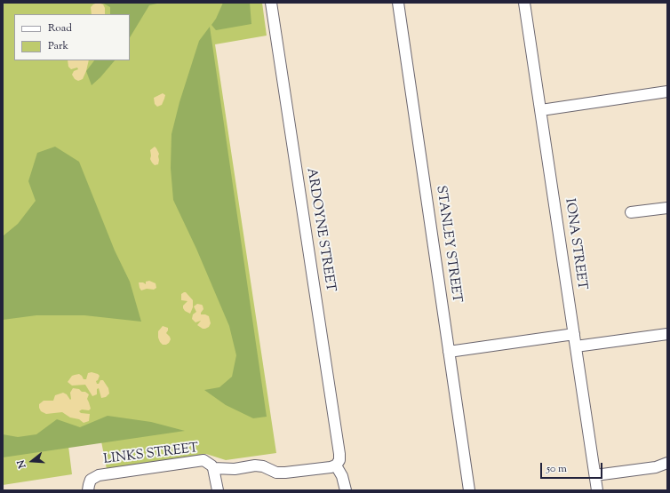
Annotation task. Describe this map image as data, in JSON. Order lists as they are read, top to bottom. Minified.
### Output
{"streets":{"street":["ARDOYNE STREET","STANLEY STREET","IONA STREET","LINKS STREET"]},"legend":["Road","Park"],"scale_bar":"50 m","north":"left"}
